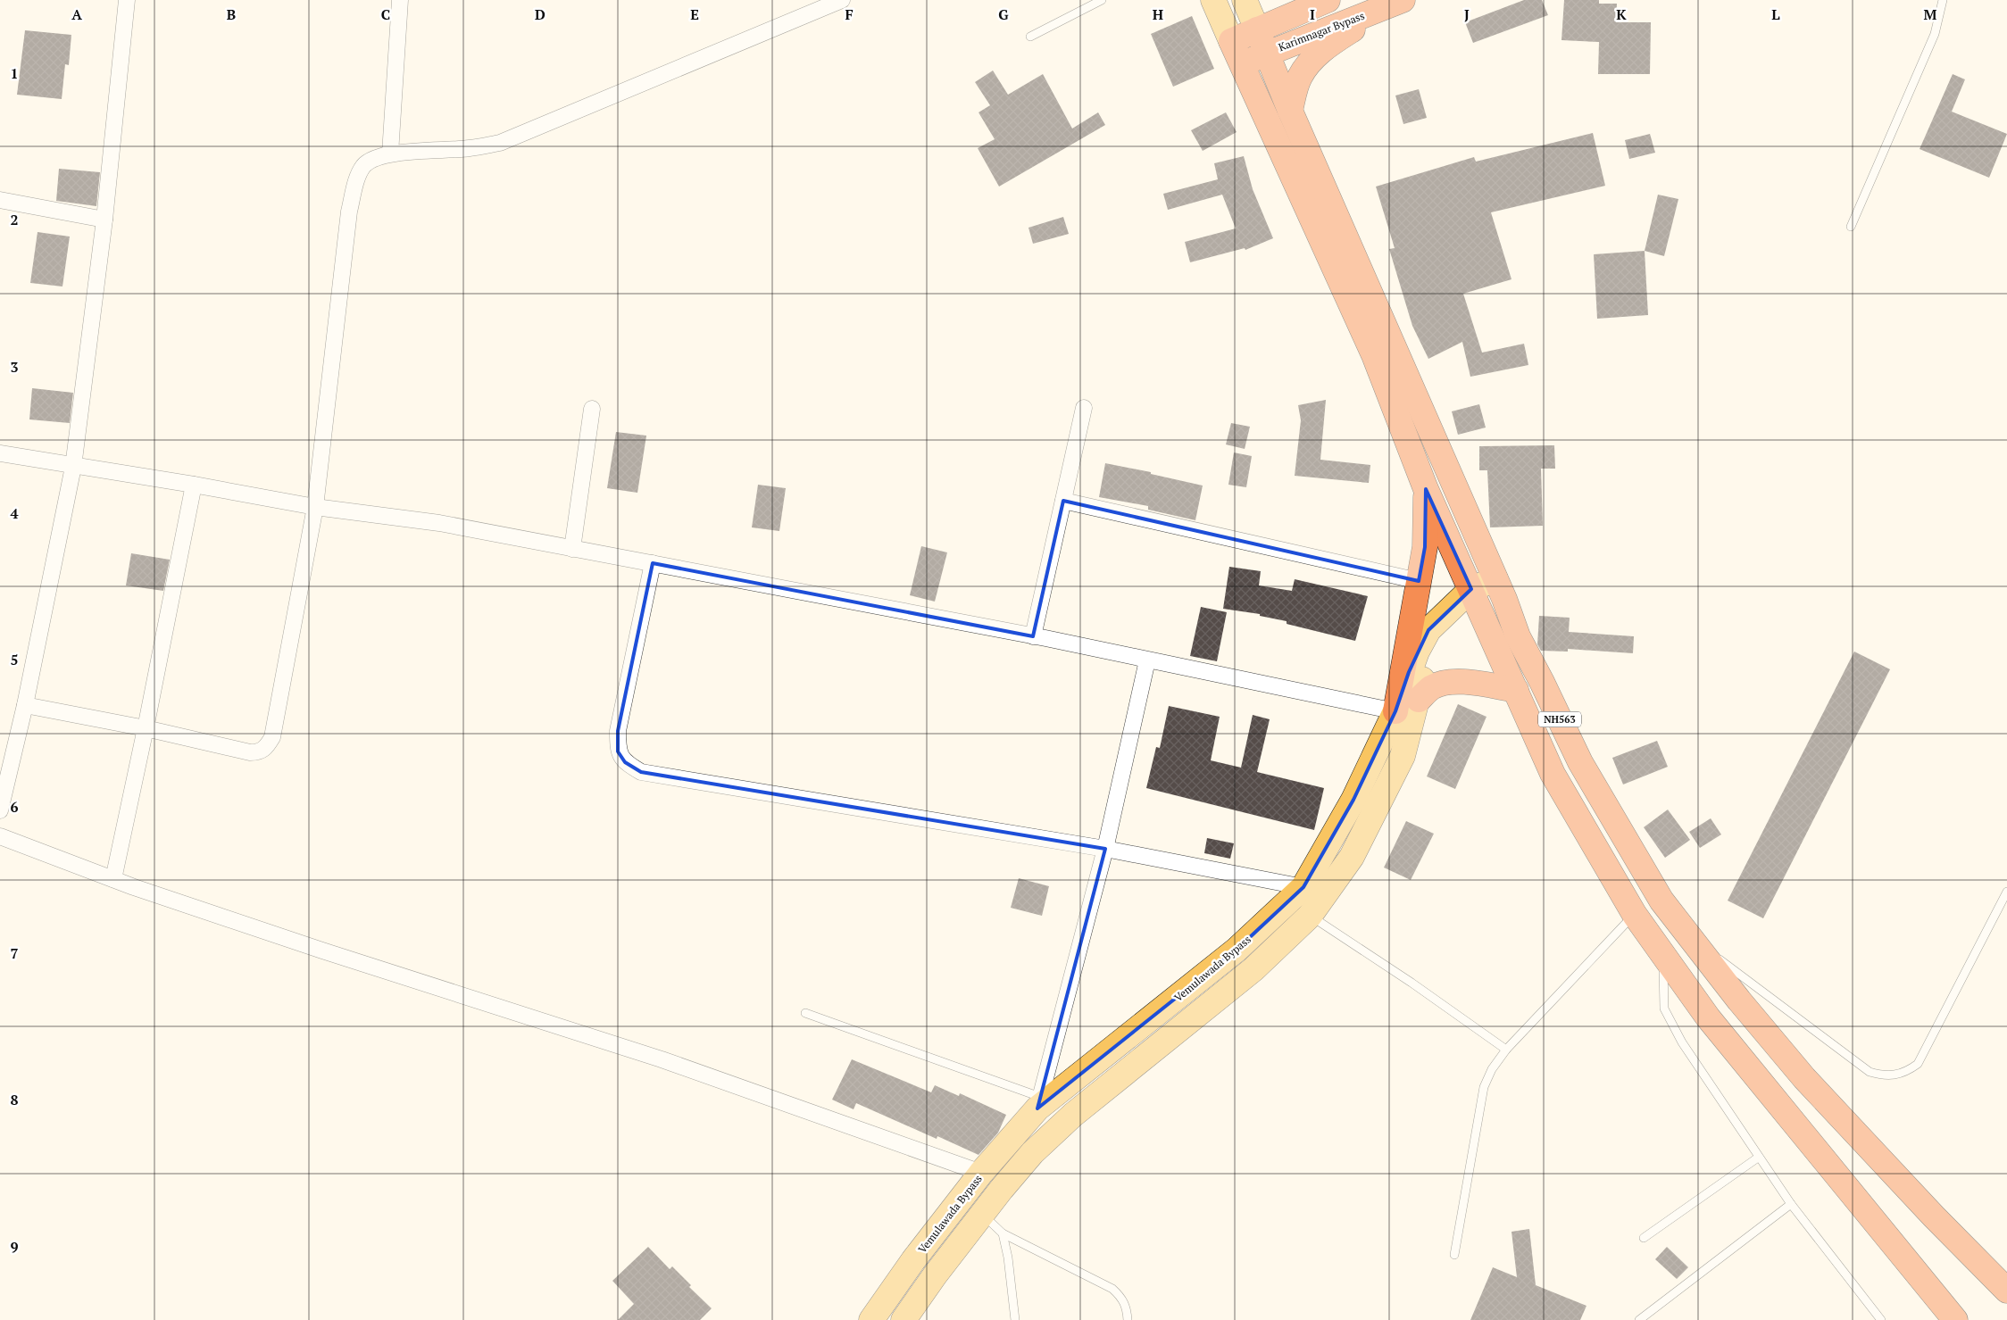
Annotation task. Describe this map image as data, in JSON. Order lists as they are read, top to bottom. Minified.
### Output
{"streets":{"highway":["Karimnagar Bypass","NH563"],"main road":["Vemulawada Bypass"]},"crossings":[["Karimnagar Bypass","NH563"],["NH563","Vemulawada Bypass"]],"grid":{"columns":["A","B","C","D","E","F","G","H","I","J","K","L","M"],"rows":["1","2","3","4","5","6","7","8","9"]}}
